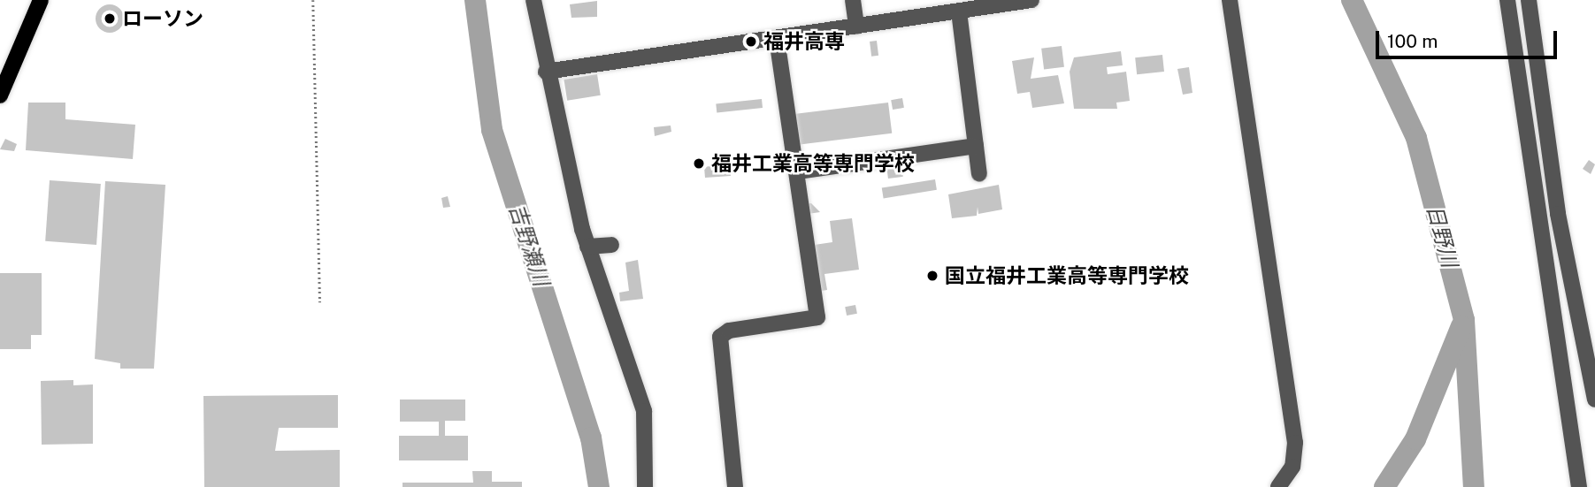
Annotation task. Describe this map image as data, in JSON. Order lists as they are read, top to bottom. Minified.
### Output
{"water":["日野川","吉野瀬川"],"places":["ローソン","福井高専","福井工業高等専門学校","国立福井工業高等専門学校"],"scale_bar":"100 m"}
